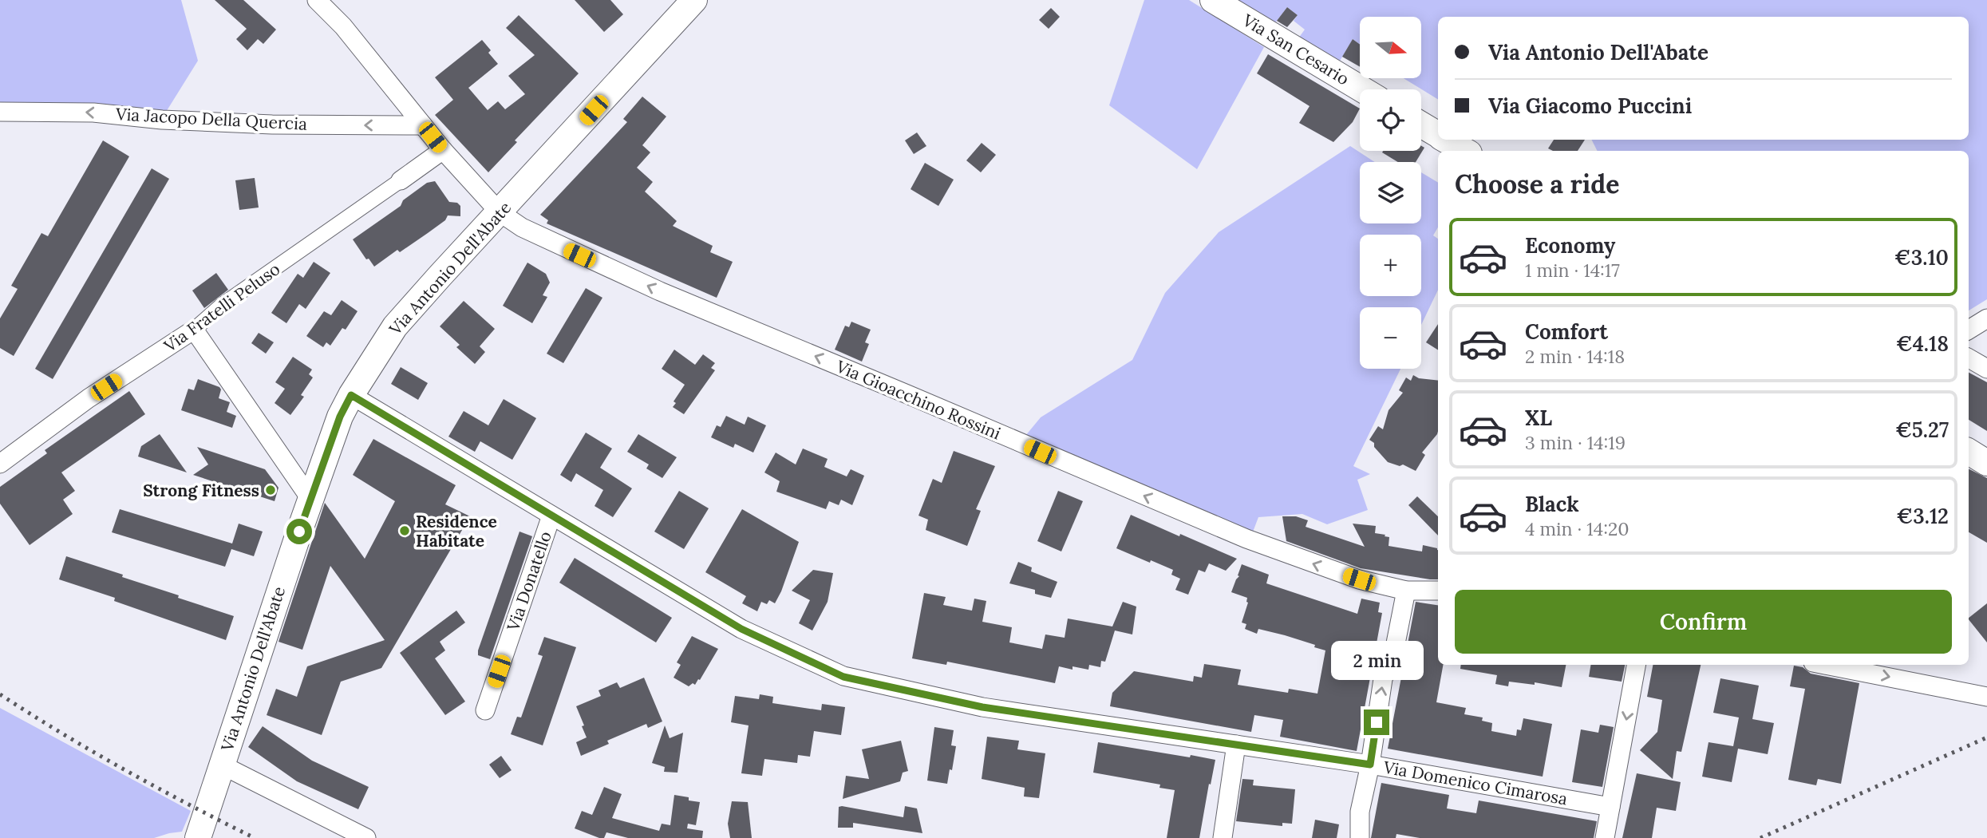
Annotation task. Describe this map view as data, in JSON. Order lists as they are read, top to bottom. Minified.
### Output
{"streets":{"main road":["Via San Cesario","Via Antonio Dell'Abate"],"street":["Via Jacopo Della Quercia","Via Fratelli Peluso","Via Gioacchino Rossini","Via Donatello","Via Domenico Cimarosa"]},"crossings":[["Via Jacopo Della Quercia","Via Gioacchino Rossini"],["Via Antonio Dell'Abate","Via Gioacchino Rossini"],["Via Antonio Dell'Abate","Via Domenico Cimarosa"],["Via Fratelli Peluso","Via Gioacchino Rossini"],["Via Donatello","Via Domenico Cimarosa"]],"one_way":["Via Jacopo Della Quercia","Via Gioacchino Rossini"],"places":["Strong Fitness","Residence Habitate"],"north":"right","page":{"map_buttons":["+","−"],"banner":["Via Antonio Dell'Abate","Via Giacomo Puccini"],"heading":"Choose a ride","list":[{"name":"Economy","note":"1 min · 14:17","value":"€3.10"},{"name":"Comfort","note":"2 min · 14:18","value":"€4.18"},{"name":"XL","note":"3 min · 14:19","value":"€5.27"},{"name":"Black","note":"4 min · 14:20","value":"€3.12"}],"buttons":"Confirm","bubble":"2 min"}}
